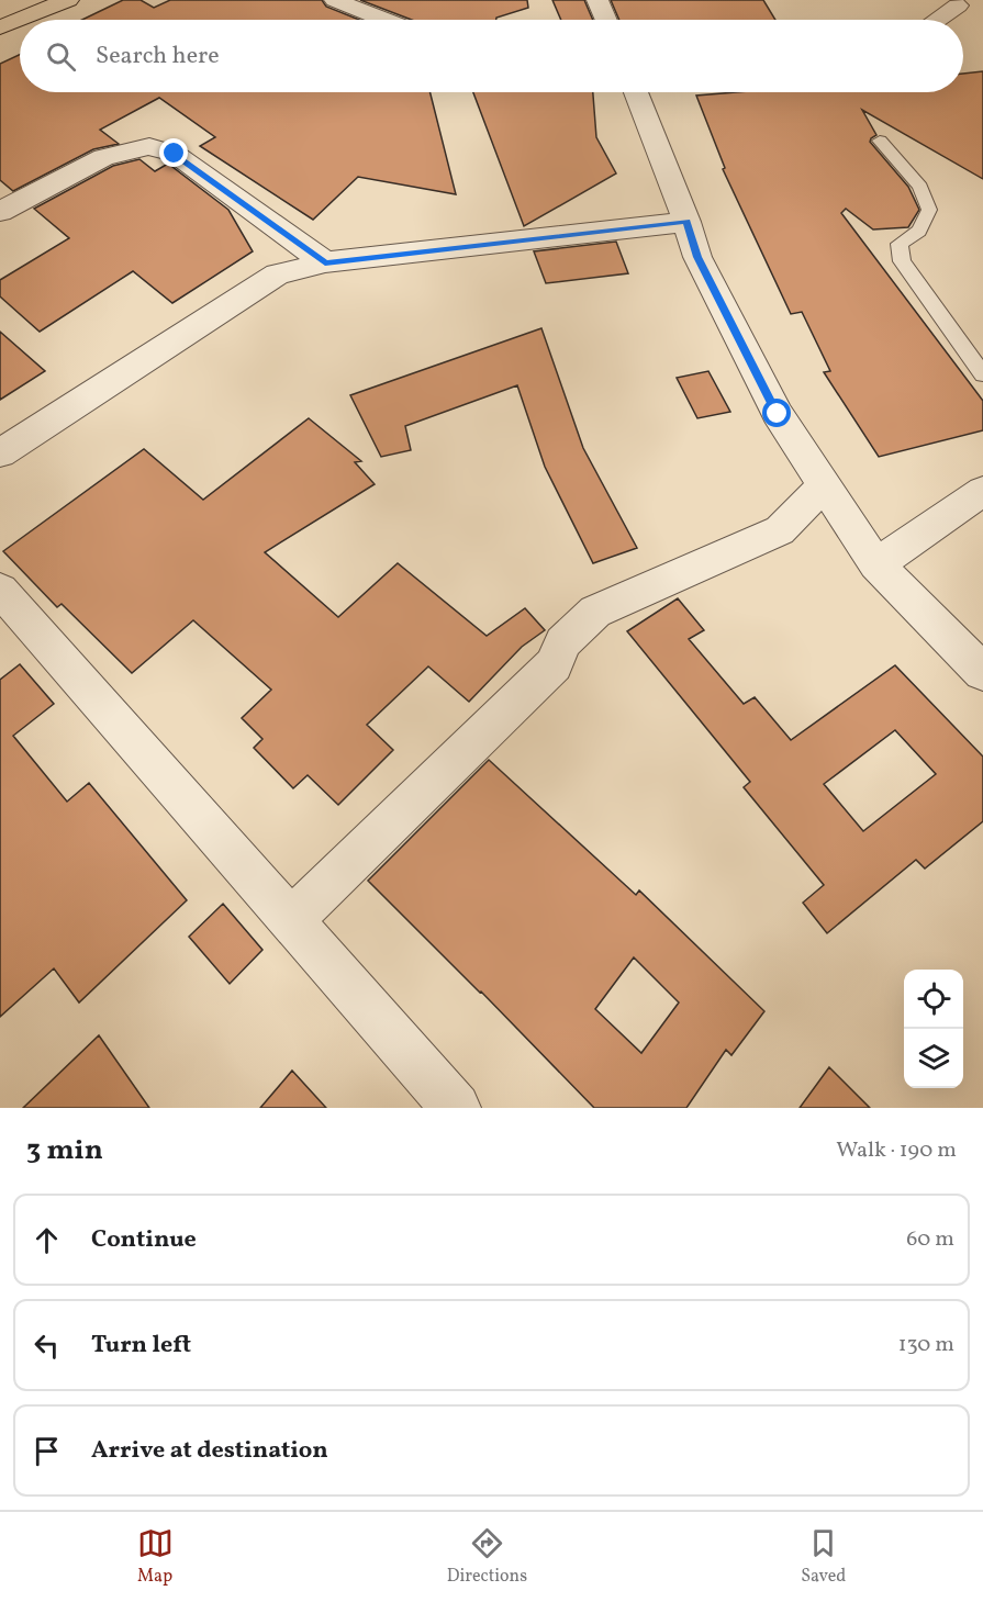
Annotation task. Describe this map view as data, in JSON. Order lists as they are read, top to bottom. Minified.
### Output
{"page":{"search":"Search here","heading":["3 min","Walk · 190 m"],"list":[["Continue","60 m"],["Turn left","130 m"],"Arrive at destination"],"nav":["Map","Directions","Saved"]}}
